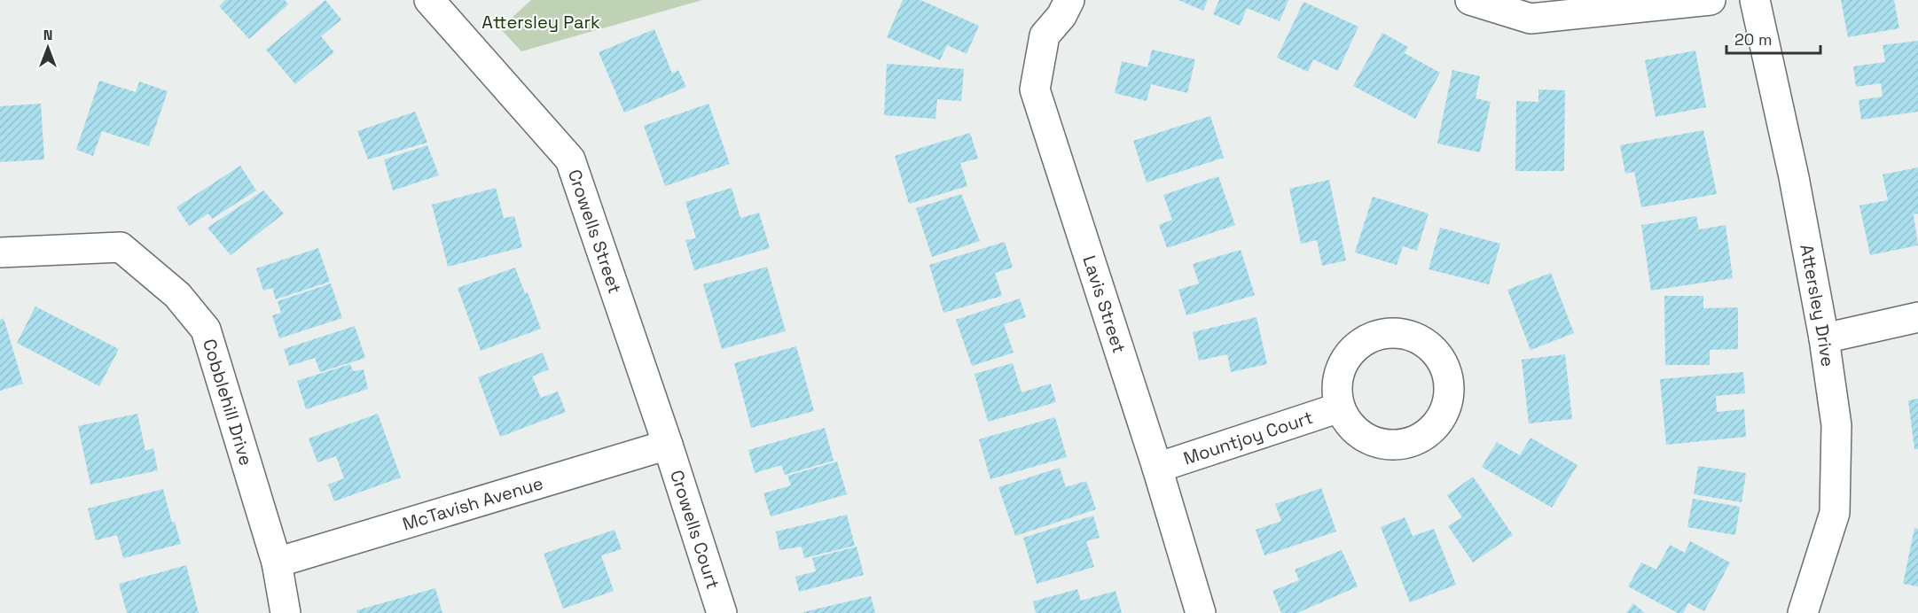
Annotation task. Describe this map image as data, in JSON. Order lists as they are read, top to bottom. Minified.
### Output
{"streets":{"street":["Crowells Street","Lavis Street","Attersley Drive","Cobblehill Drive","Mountjoy Court","McTavish Avenue","Crowells Court"]},"crossings":[["Crowells Street","McTavish Avenue"],["Crowells Street","Crowells Court"],["Lavis Street","Mountjoy Court"],["Cobblehill Drive","McTavish Avenue"],["McTavish Avenue","Crowells Court"]],"parks":["Attersley Park"],"scale_bar":"20 m","north":"top"}
